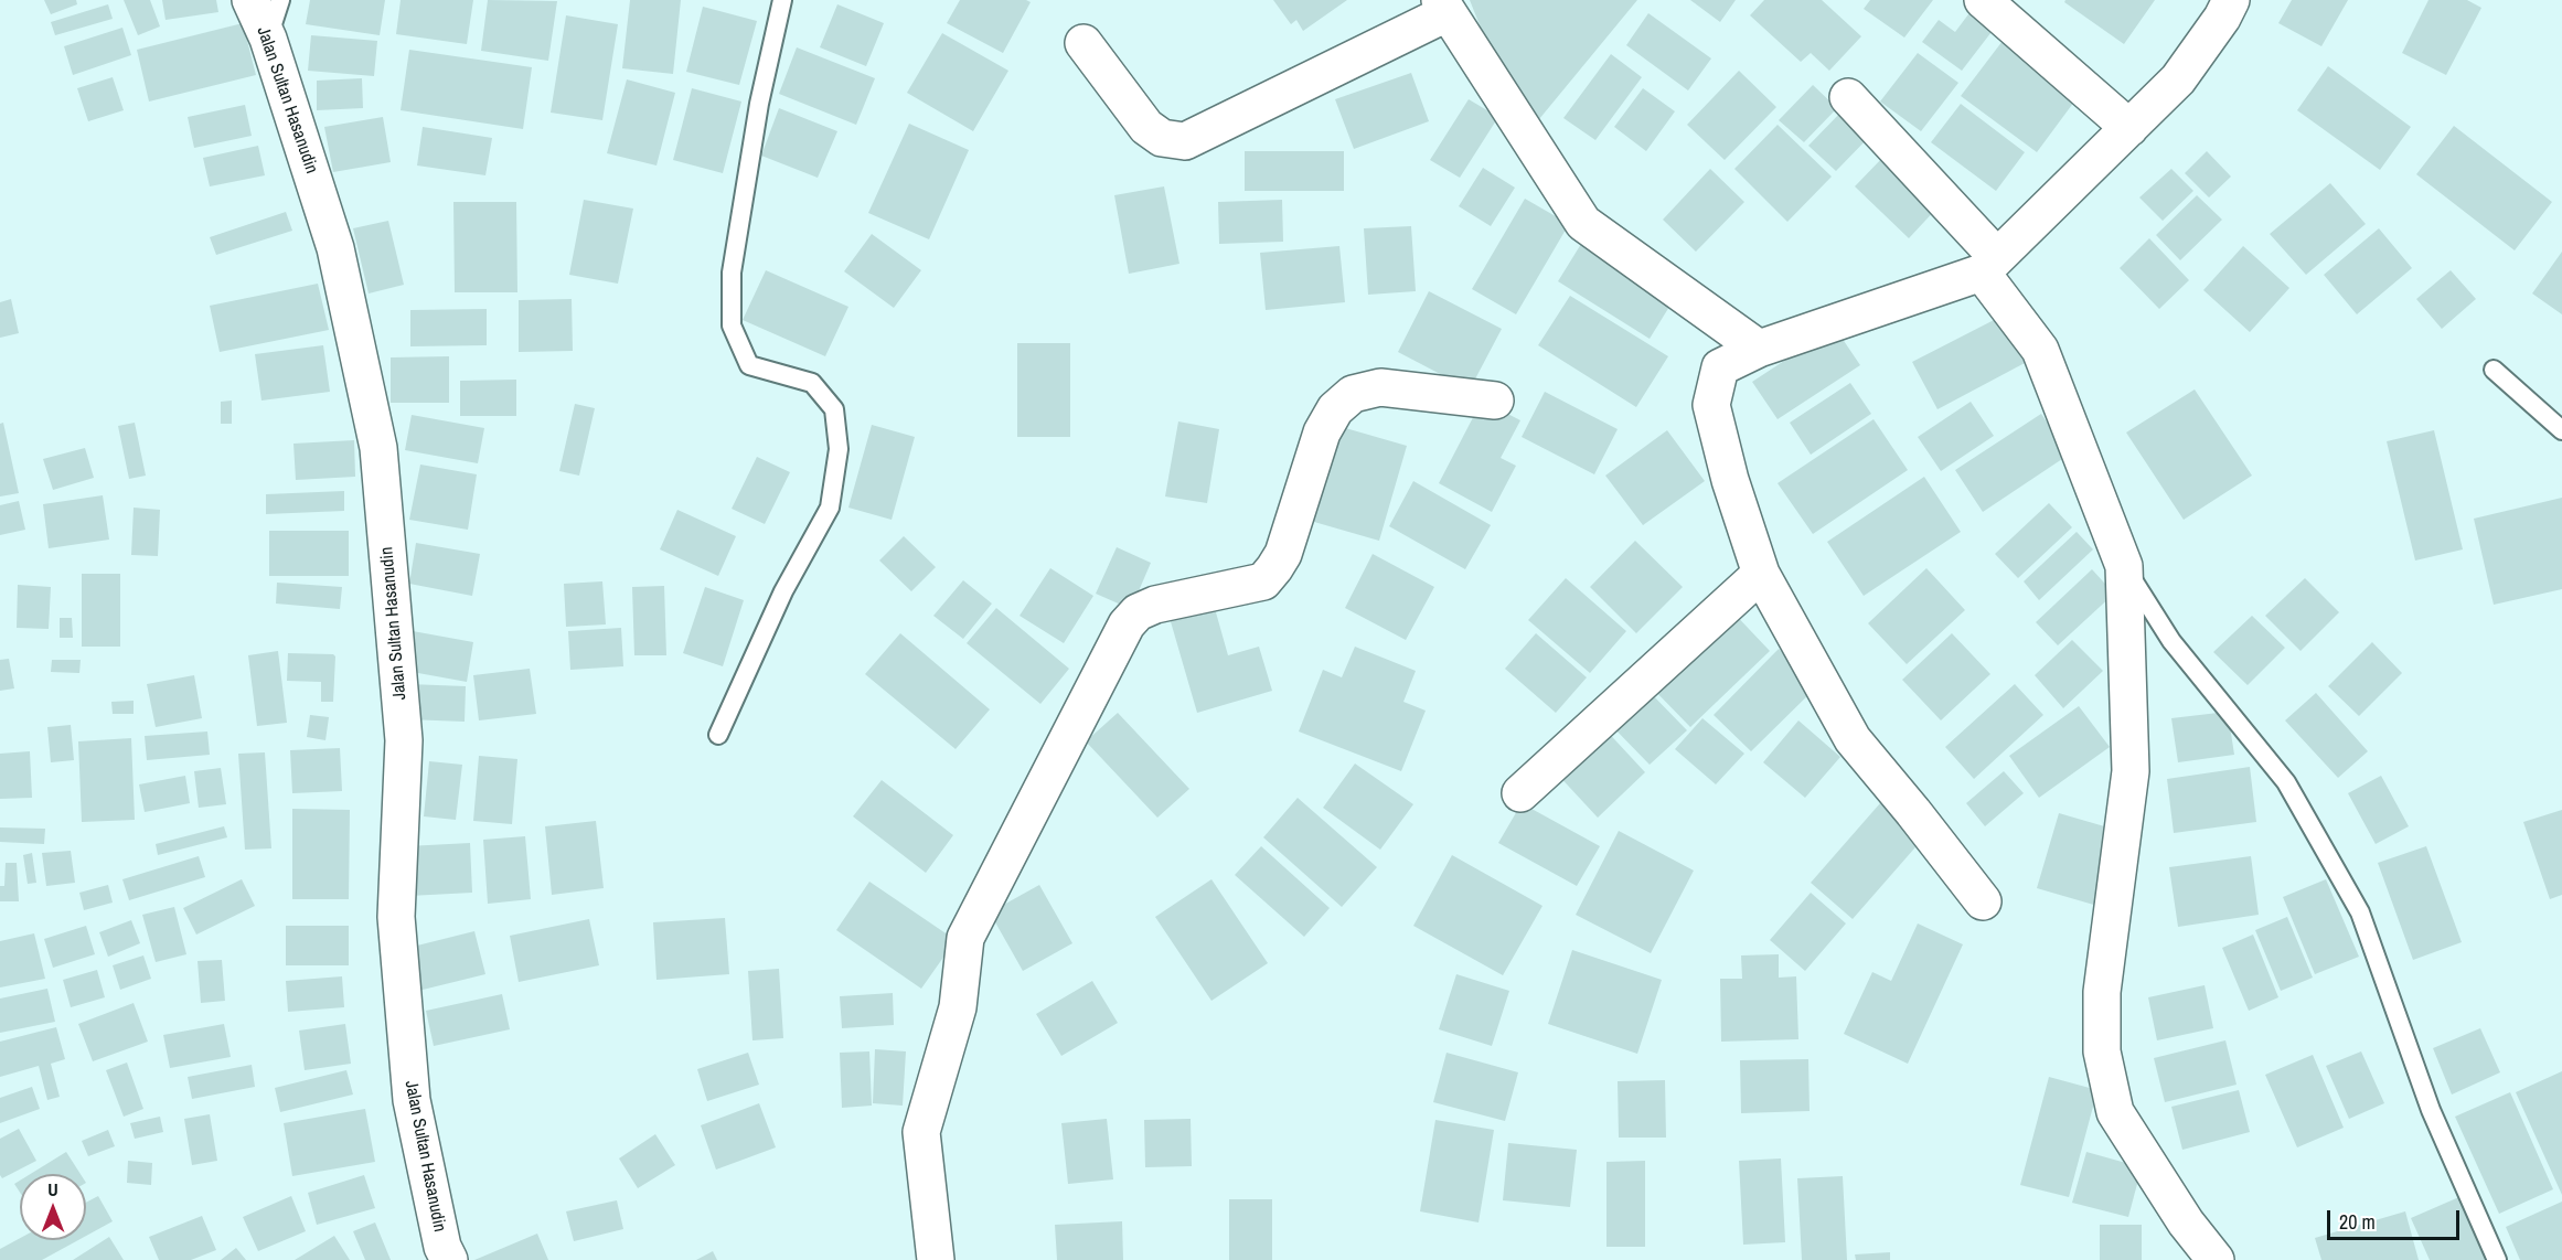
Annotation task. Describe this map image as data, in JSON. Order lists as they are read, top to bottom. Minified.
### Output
{"streets":{"street":["Jalan Sultan Hasanudin"]},"scale_bar":"20 m","north":"top"}
